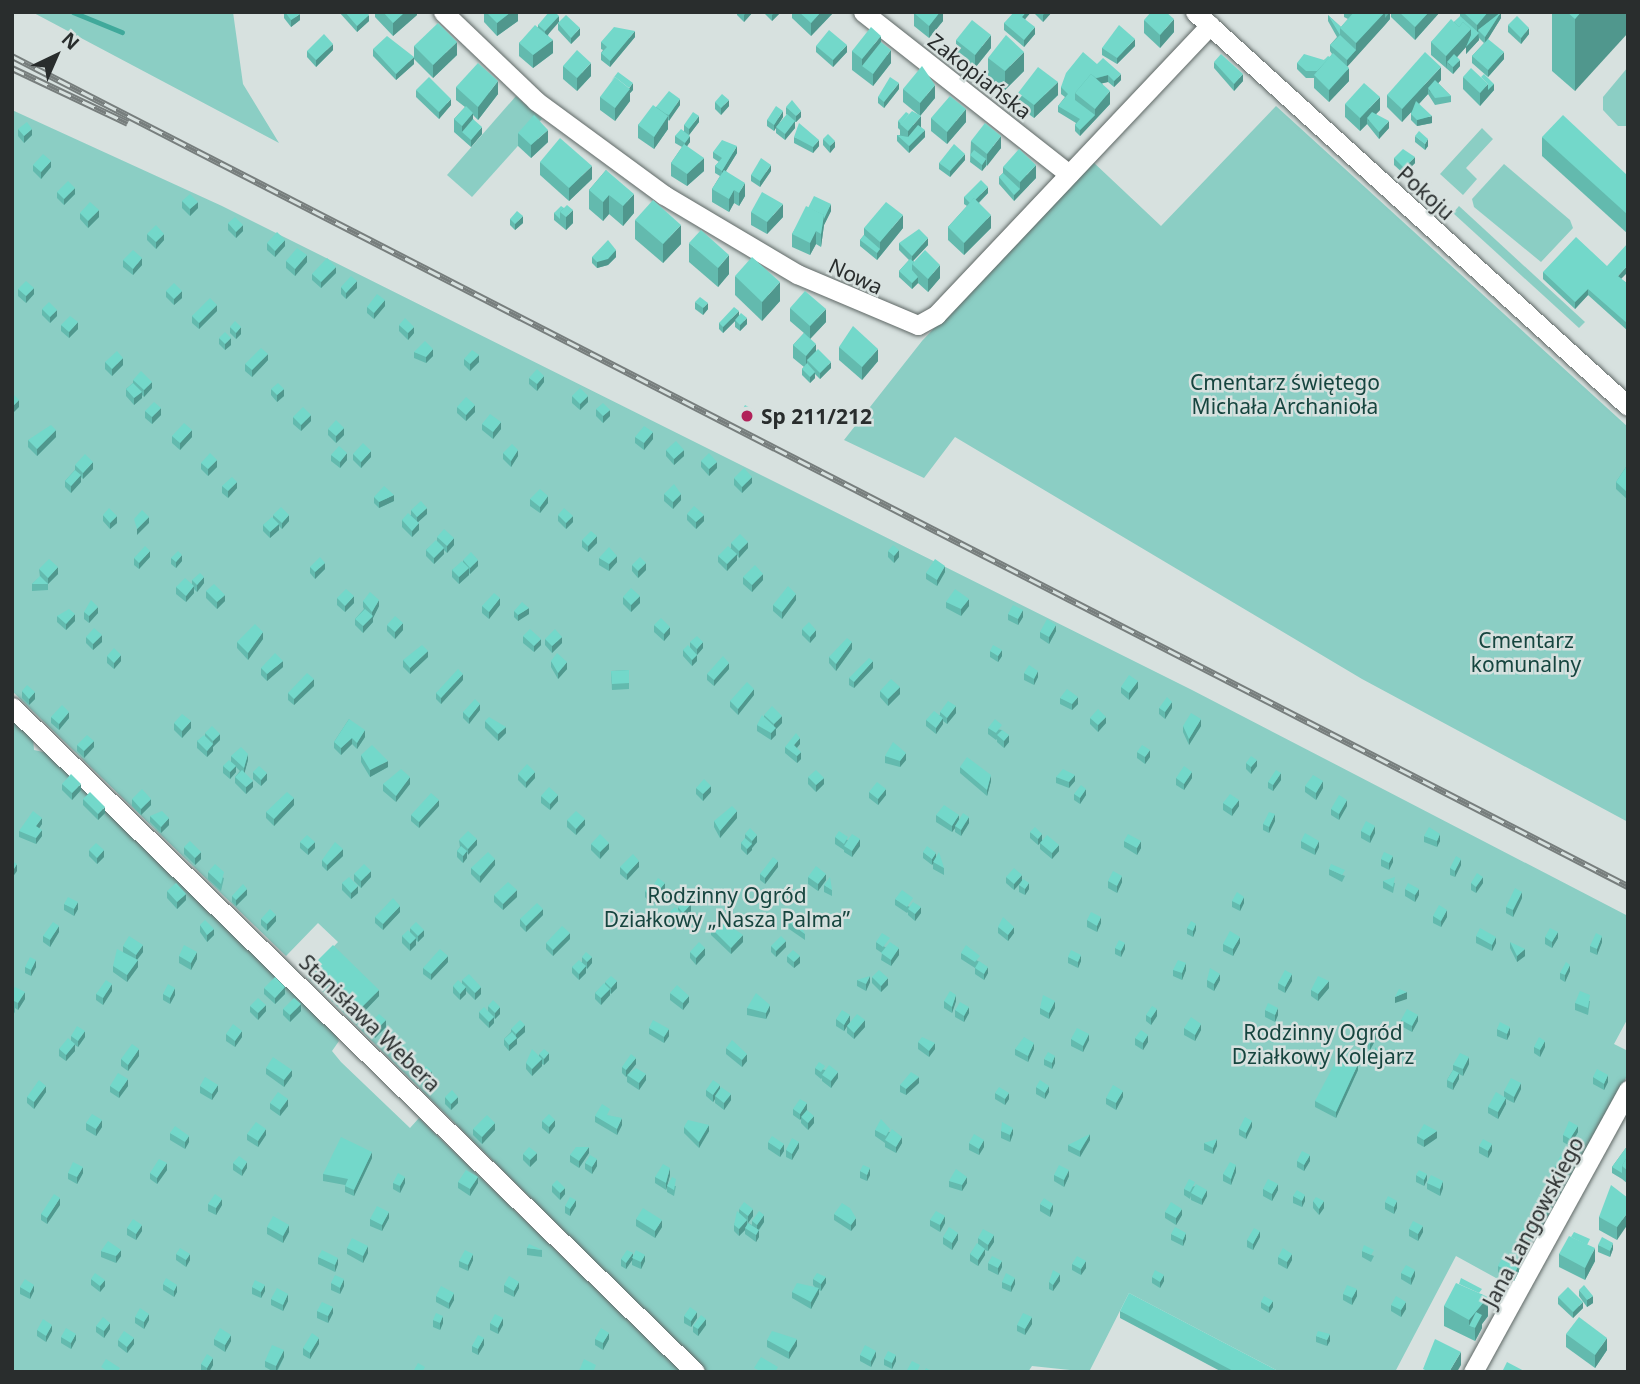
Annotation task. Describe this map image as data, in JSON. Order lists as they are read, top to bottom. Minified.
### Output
{"streets":{"street":["Zakopiańska","Pokoju","Nowa","Stanisława Webera","Jana Łangowskiego"]},"crossings":[["Zakopiańska","Nowa"],["Pokoju","Nowa"]],"parks":["Cmentarz świętego Michała Archanioła","Cmentarz komunalny","Rodzinny Ogród Działkowy „Nasza Palma”","Rodzinny Ogród Działkowy Kolejarz"],"places":["Sp 211/212"],"north":"top right"}
